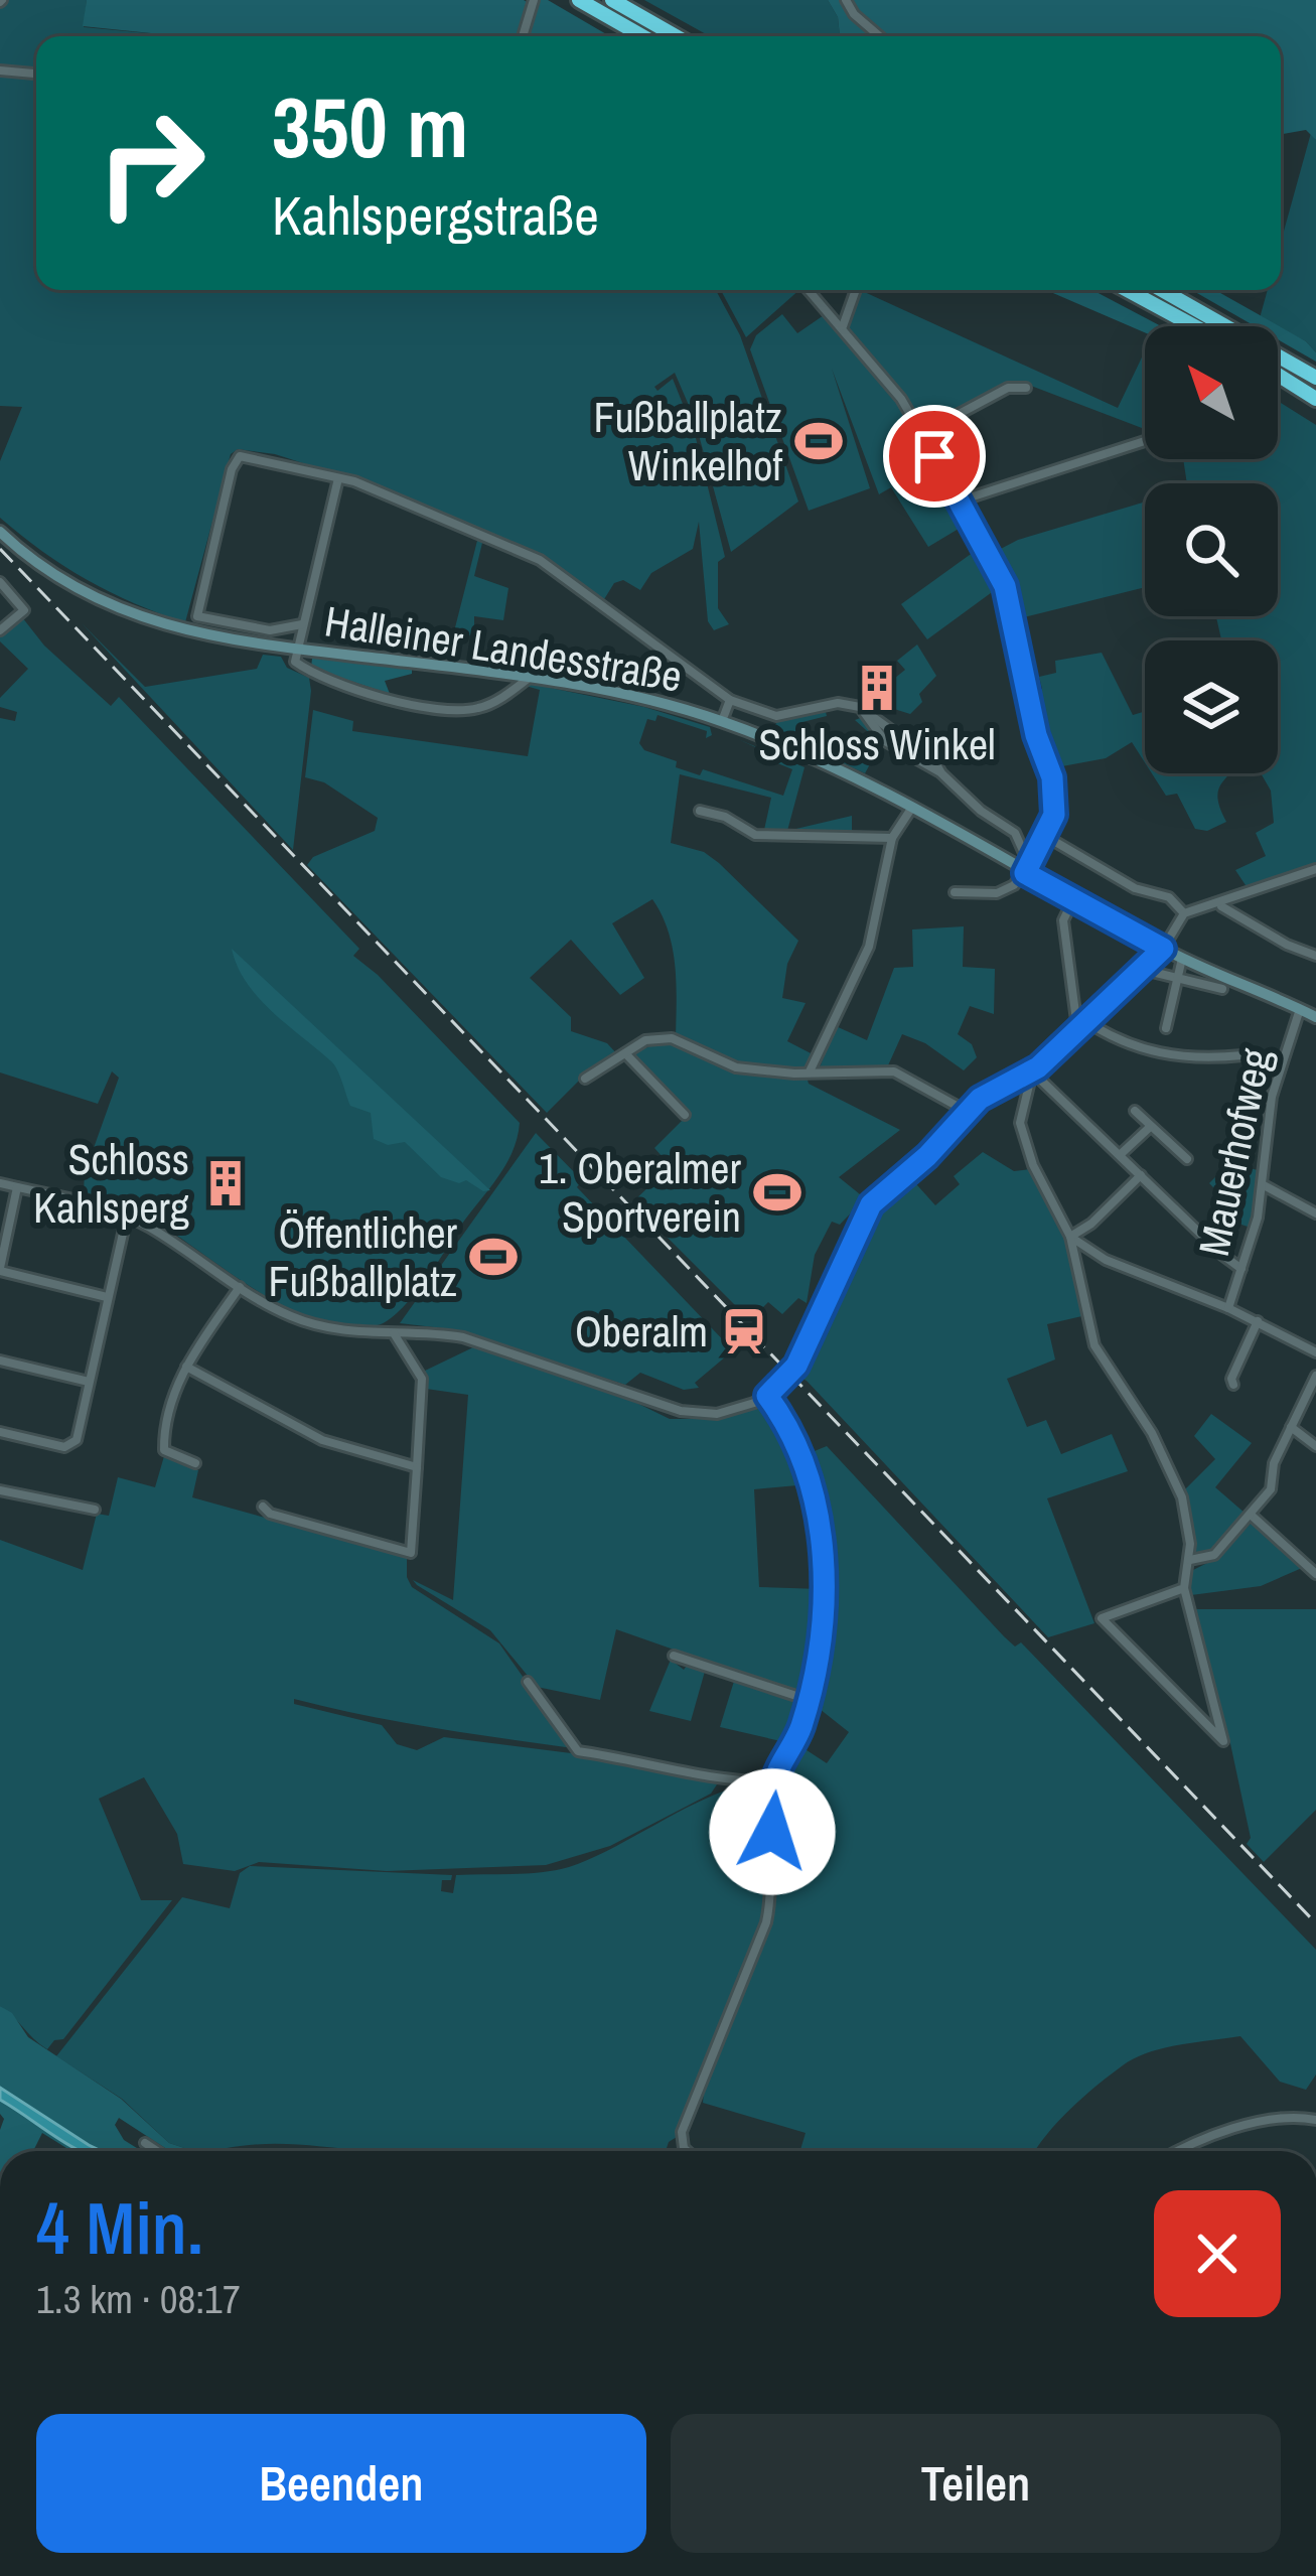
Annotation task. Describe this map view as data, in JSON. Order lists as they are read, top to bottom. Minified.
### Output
{"streets":{"main road":["Halleiner Landesstraße"],"street":["Mauerhofweg"]},"crossings":[["Halleiner Landesstraße","Mauerhofweg"]],"places":{"sports":["Fußballplatz Winkelhof","1. Oberalmer Sportverein","Öffentlicher Fußballplatz"],"building":["Schloss Winkel","Schloss Kahlsperg"],"station":["Oberalm"]},"north":"top left","page":{"turn":["350 m","Kahlspergstraße"],"heading":["4 Min.","1.3 km · 08:17"],"buttons":["Beenden","Teilen"]}}
